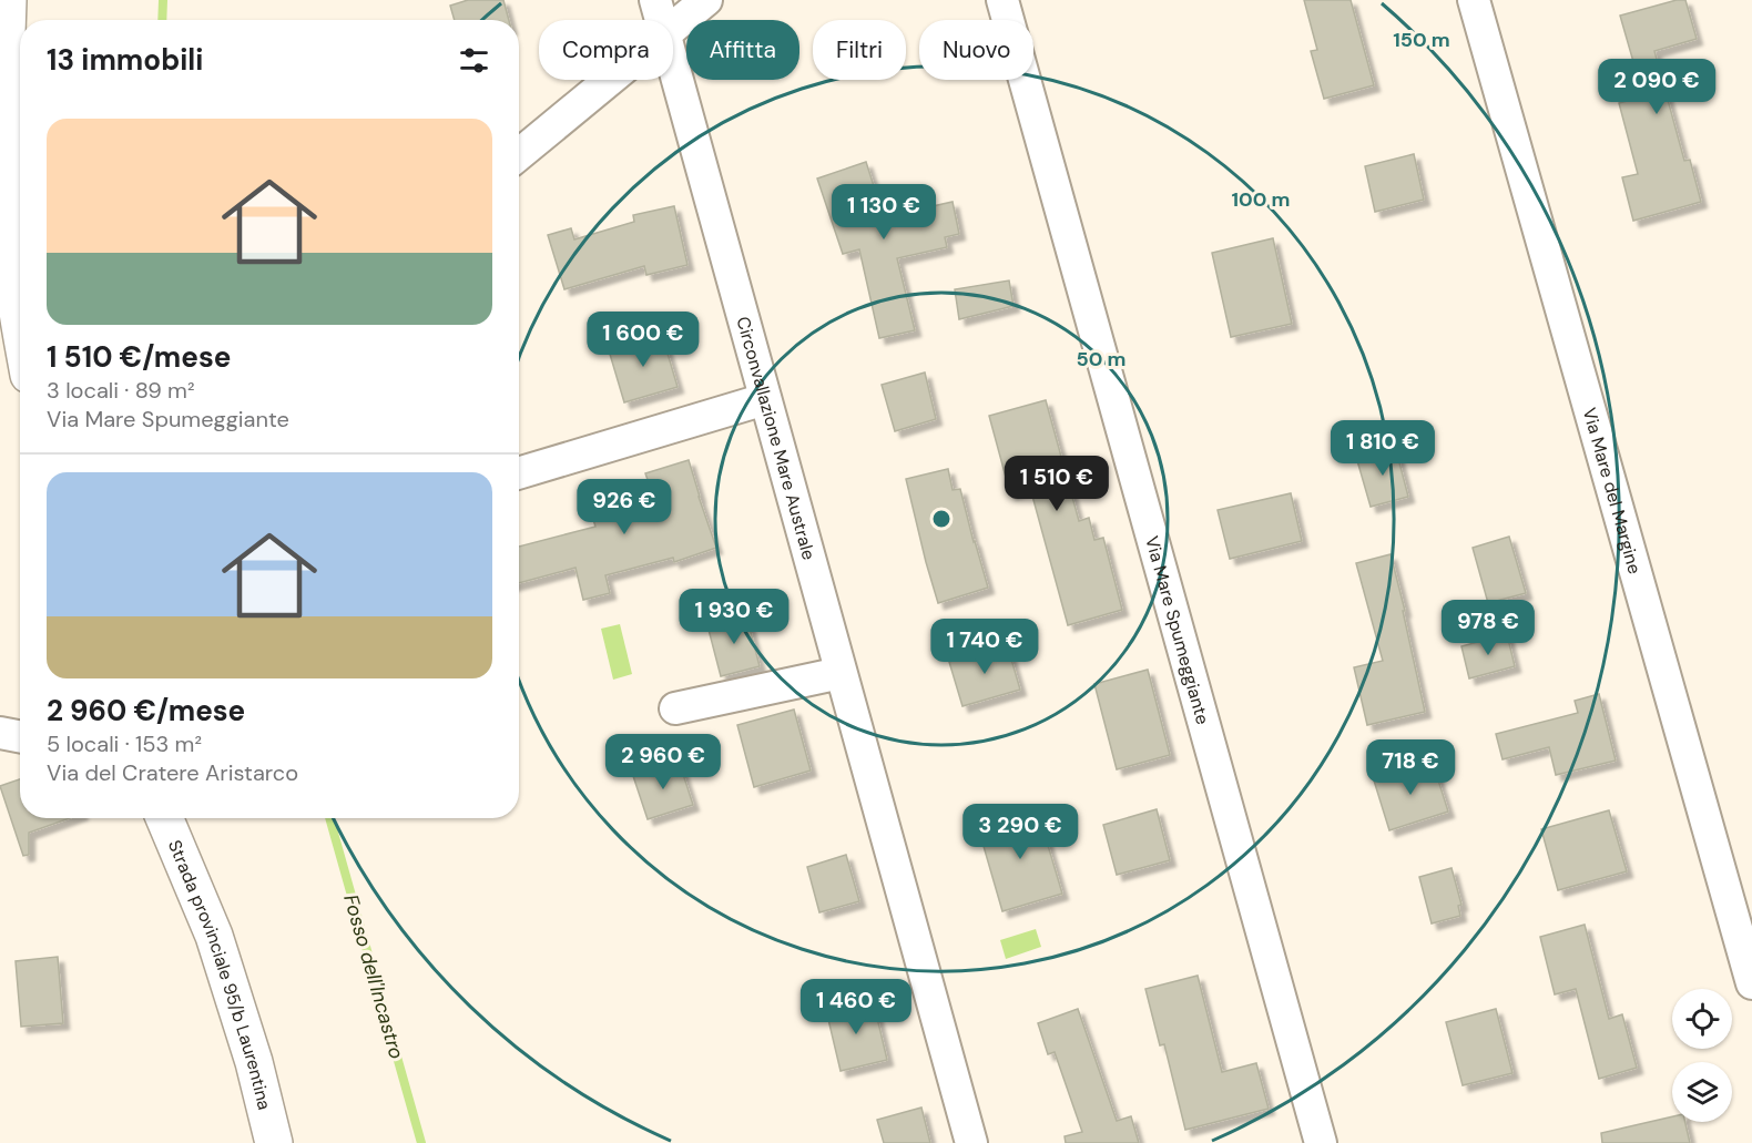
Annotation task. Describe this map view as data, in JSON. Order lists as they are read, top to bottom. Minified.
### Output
{"streets":{"main road":["Strada provinciale 95/b Laurentina"],"street":["Circonvallazione Mare Australe","Via Mare del Margine","Via Mare Spumeggiante"]},"water":["Fosso dell'Incastro"],"page":{"chip":["Compra","Affitta","Filtri","Nuovo"],"heading":"13 immobili","price":["2 090 €","1 130 €","1 600 €","1 810 €","1 510 €","926 €","1 930 €","978 €","1 740 €","2 960 €","718 €","3 290 €","1 460 €"],"list":[{"name":"1 510 €/mese","note":"3 locali · 89 m² · Via Mare Spumeggiante"},{"name":"2 960 €/mese","note":"5 locali · 153 m² · Via del Cratere Aristarco"}]},"rings":["150 m","100 m","50 m"]}
